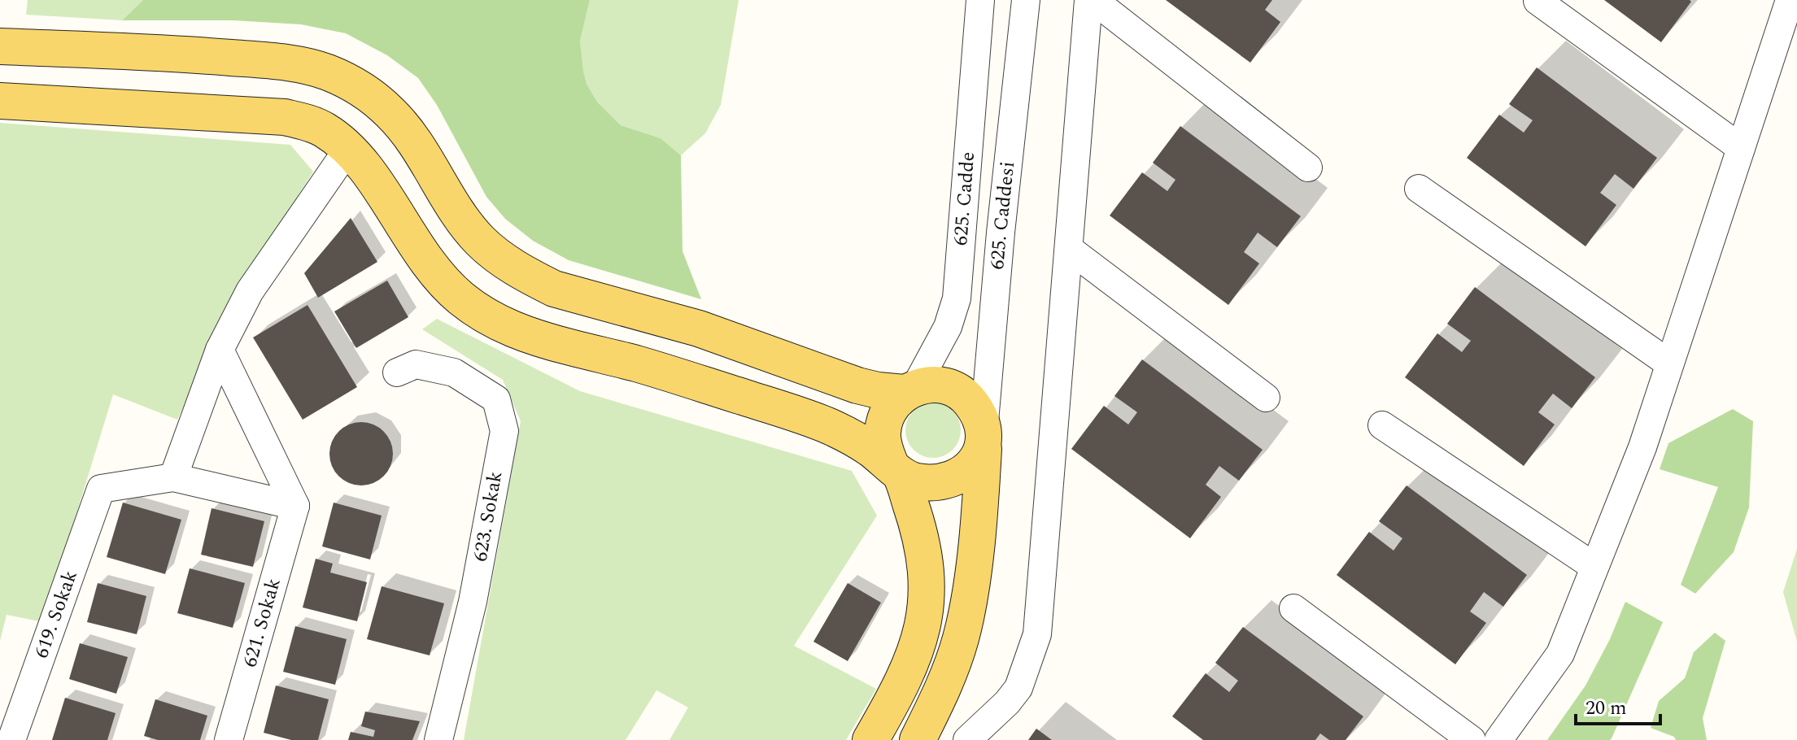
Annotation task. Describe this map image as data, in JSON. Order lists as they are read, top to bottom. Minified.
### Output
{"streets":{"street":["625. Cadde","625. Caddesi","623. Sokak","619. Sokak","621. Sokak"]},"crossings":[["625. Cadde","625. Caddesi"]],"scale_bar":"20 m"}
